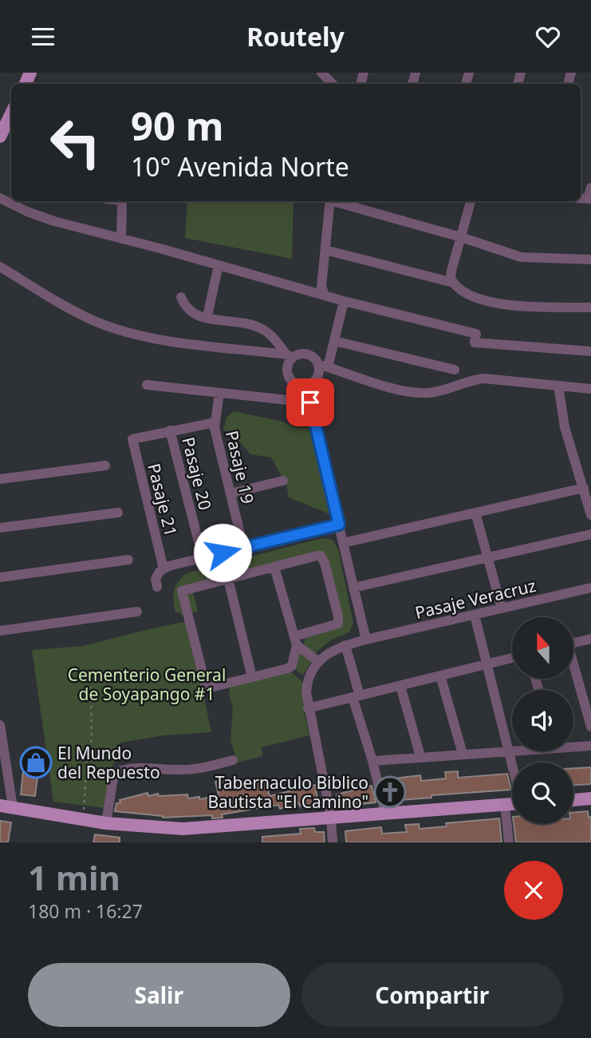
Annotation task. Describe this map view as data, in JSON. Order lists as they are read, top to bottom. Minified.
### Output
{"streets":{"street":["Pasaje 19","Pasaje 20","Pasaje 21","Pasaje Veracruz"]},"crossings":[["Pasaje 20","Pasaje 21"]],"parks":["Cementerio General de Soyapango #1"],"places":{"shop":["El Mundo del Repuesto"],"church":["Tabernaculo Biblico Bautista \"El Camino\""]},"north":"top","page":{"header":"Routely","turn":["90 m","10° Avenida Norte"],"heading":["1 min","180 m · 16:27"],"buttons":["Salir","Compartir"]}}
